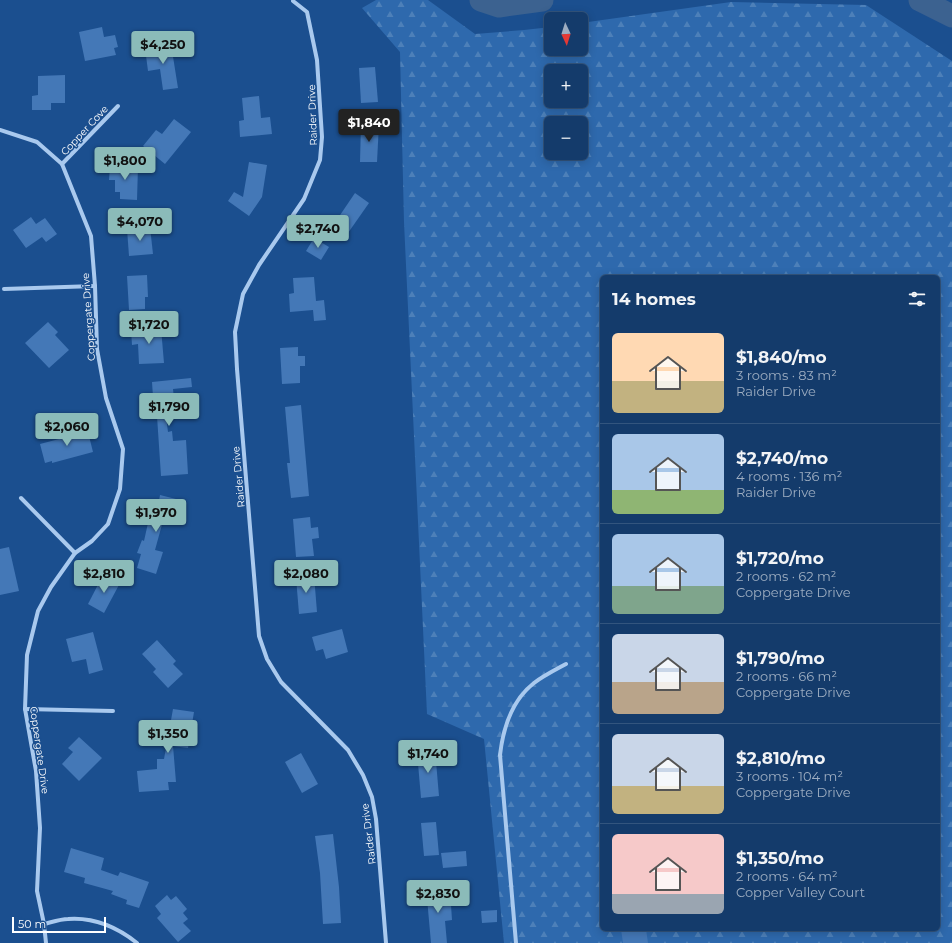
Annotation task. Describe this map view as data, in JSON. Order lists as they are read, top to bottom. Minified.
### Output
{"streets":{"street":["Raider Drive","Copper Cove","Coppergate Drive"]},"crossings":[["Copper Cove","Coppergate Drive"]],"scale_bar":"50 m","north":"bottom","page":{"map_buttons":["+","−"],"price":["$4,250","$1,840","$1,800","$4,070","$2,740","$1,720","$1,790","$2,060","$1,970","$2,810","$2,080","$1,350","$1,740","$2,830"],"heading":"14 homes","list":[{"name":"$1,840/mo","note":"3 rooms · 83 m² · Raider Drive"},{"name":"$2,740/mo","note":"4 rooms · 136 m² · Raider Drive"},{"name":"$1,720/mo","note":"2 rooms · 62 m² · Coppergate Drive"},{"name":"$1,790/mo","note":"2 rooms · 66 m² · Coppergate Drive"},{"name":"$2,810/mo","note":"3 rooms · 104 m² · Coppergate Drive"},{"name":"$1,350/mo","note":"2 rooms · 64 m² · Copper Valley Court"}],"scale":"50 m"}}
